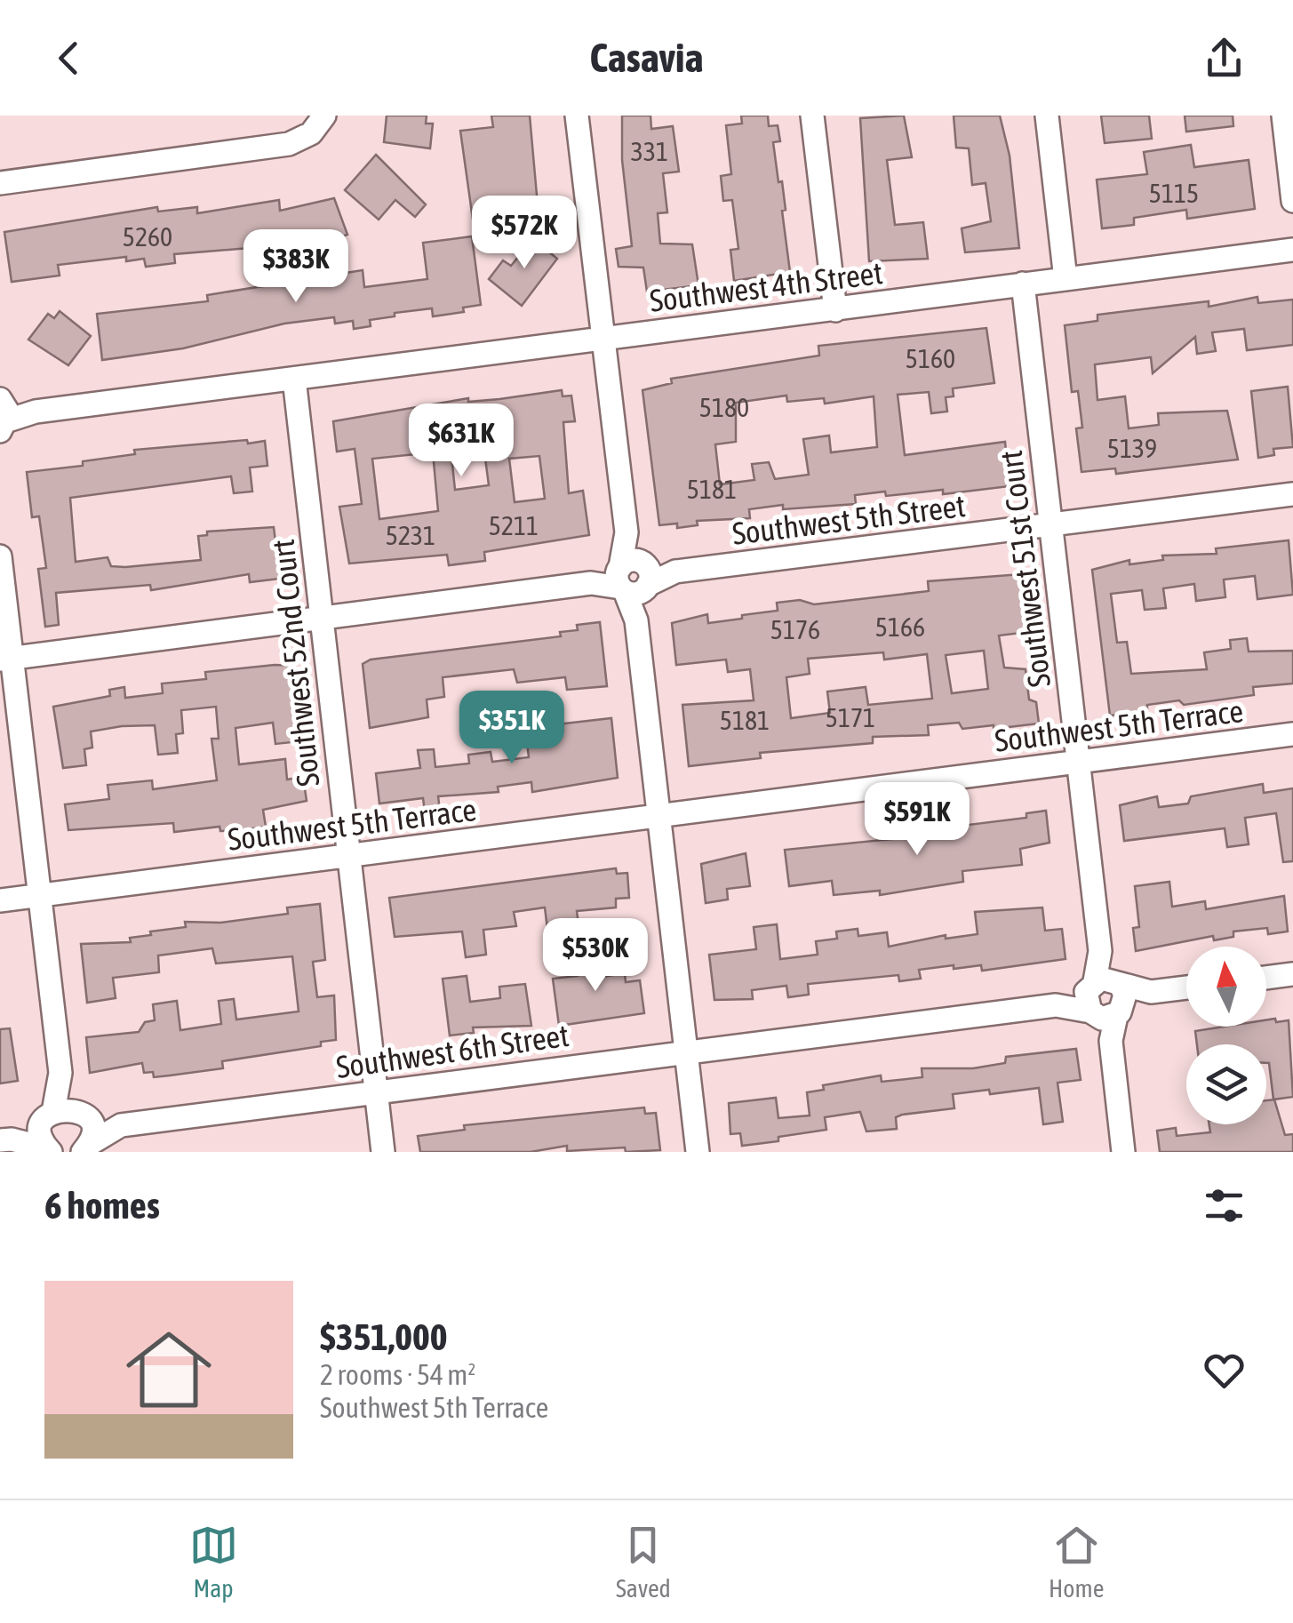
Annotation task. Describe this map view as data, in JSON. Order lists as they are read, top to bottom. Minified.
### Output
{"streets":{"street":["Southwest 4th Street","Southwest 5th Street","Southwest 51st Court","Southwest 52nd Court","Southwest 5th Terrace","Southwest 6th Street"]},"crossings":[["Southwest 4th Street","Southwest 51st Court"],["Southwest 4th Street","Southwest 52nd Court"],["Southwest 5th Street","Southwest 51st Court"],["Southwest 5th Street","Southwest 52nd Court"],["Southwest 51st Court","Southwest 5th Terrace"],["Southwest 51st Court","Southwest 6th Street"],["Southwest 52nd Court","Southwest 5th Terrace"],["Southwest 52nd Court","Southwest 6th Street"]],"house_numbers":["331","5115","5260","5160","5180","5139","5181","5211","5231","5166","5176","5171","5181"],"north":"top","page":{"header":"Casavia","price":["$572K","$383K","$631K","$351K","$591K","$530K"],"heading":"6 homes","list":[{"name":"$351,000","note":"2 rooms · 54 m² · Southwest 5th Terrace"}],"tabs":["Map","Saved","Home"]}}
